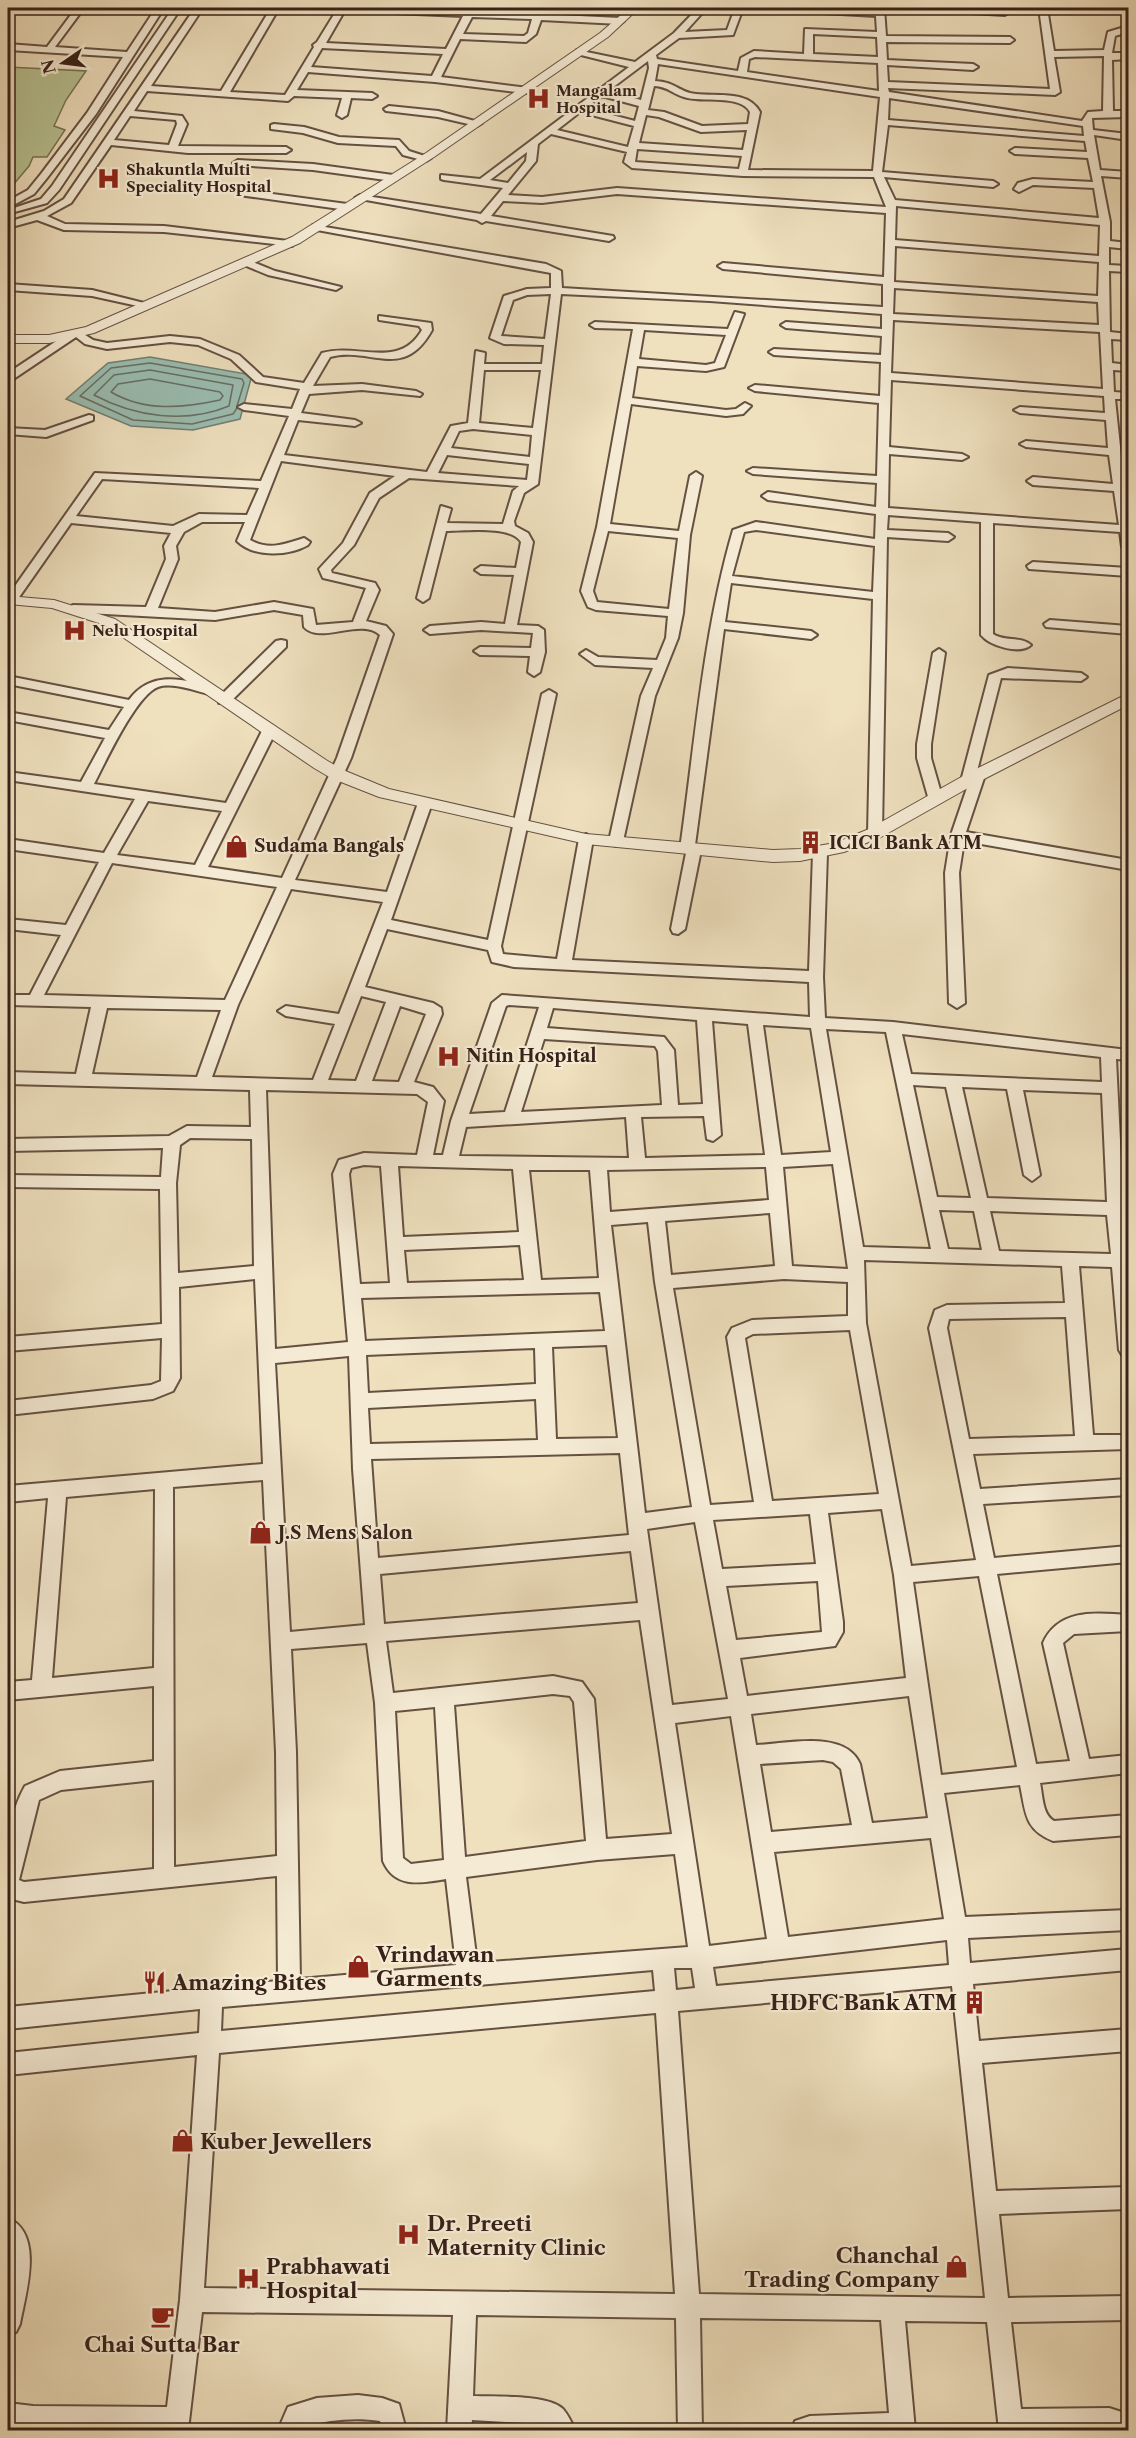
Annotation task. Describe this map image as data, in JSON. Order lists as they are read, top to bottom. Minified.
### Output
{"places":{"hospital":["Mangalam Hospital","Shakuntla Multi Speciality Hospital","Nelu Hospital","Nitin Hospital","Dr. Preeti Maternity Clinic","Prabhawati Hospital"],"building":["ICICI Bank ATM","HDFC Bank ATM"],"shop":["Sudama Bangals","J.S Mens Salon","Vrindawan Garments","Kuber Jewellers","Chanchal Trading Company"],"restaurant":["Amazing Bites"],"cafe":["Chai Sutta Bar"]},"north":"left"}
